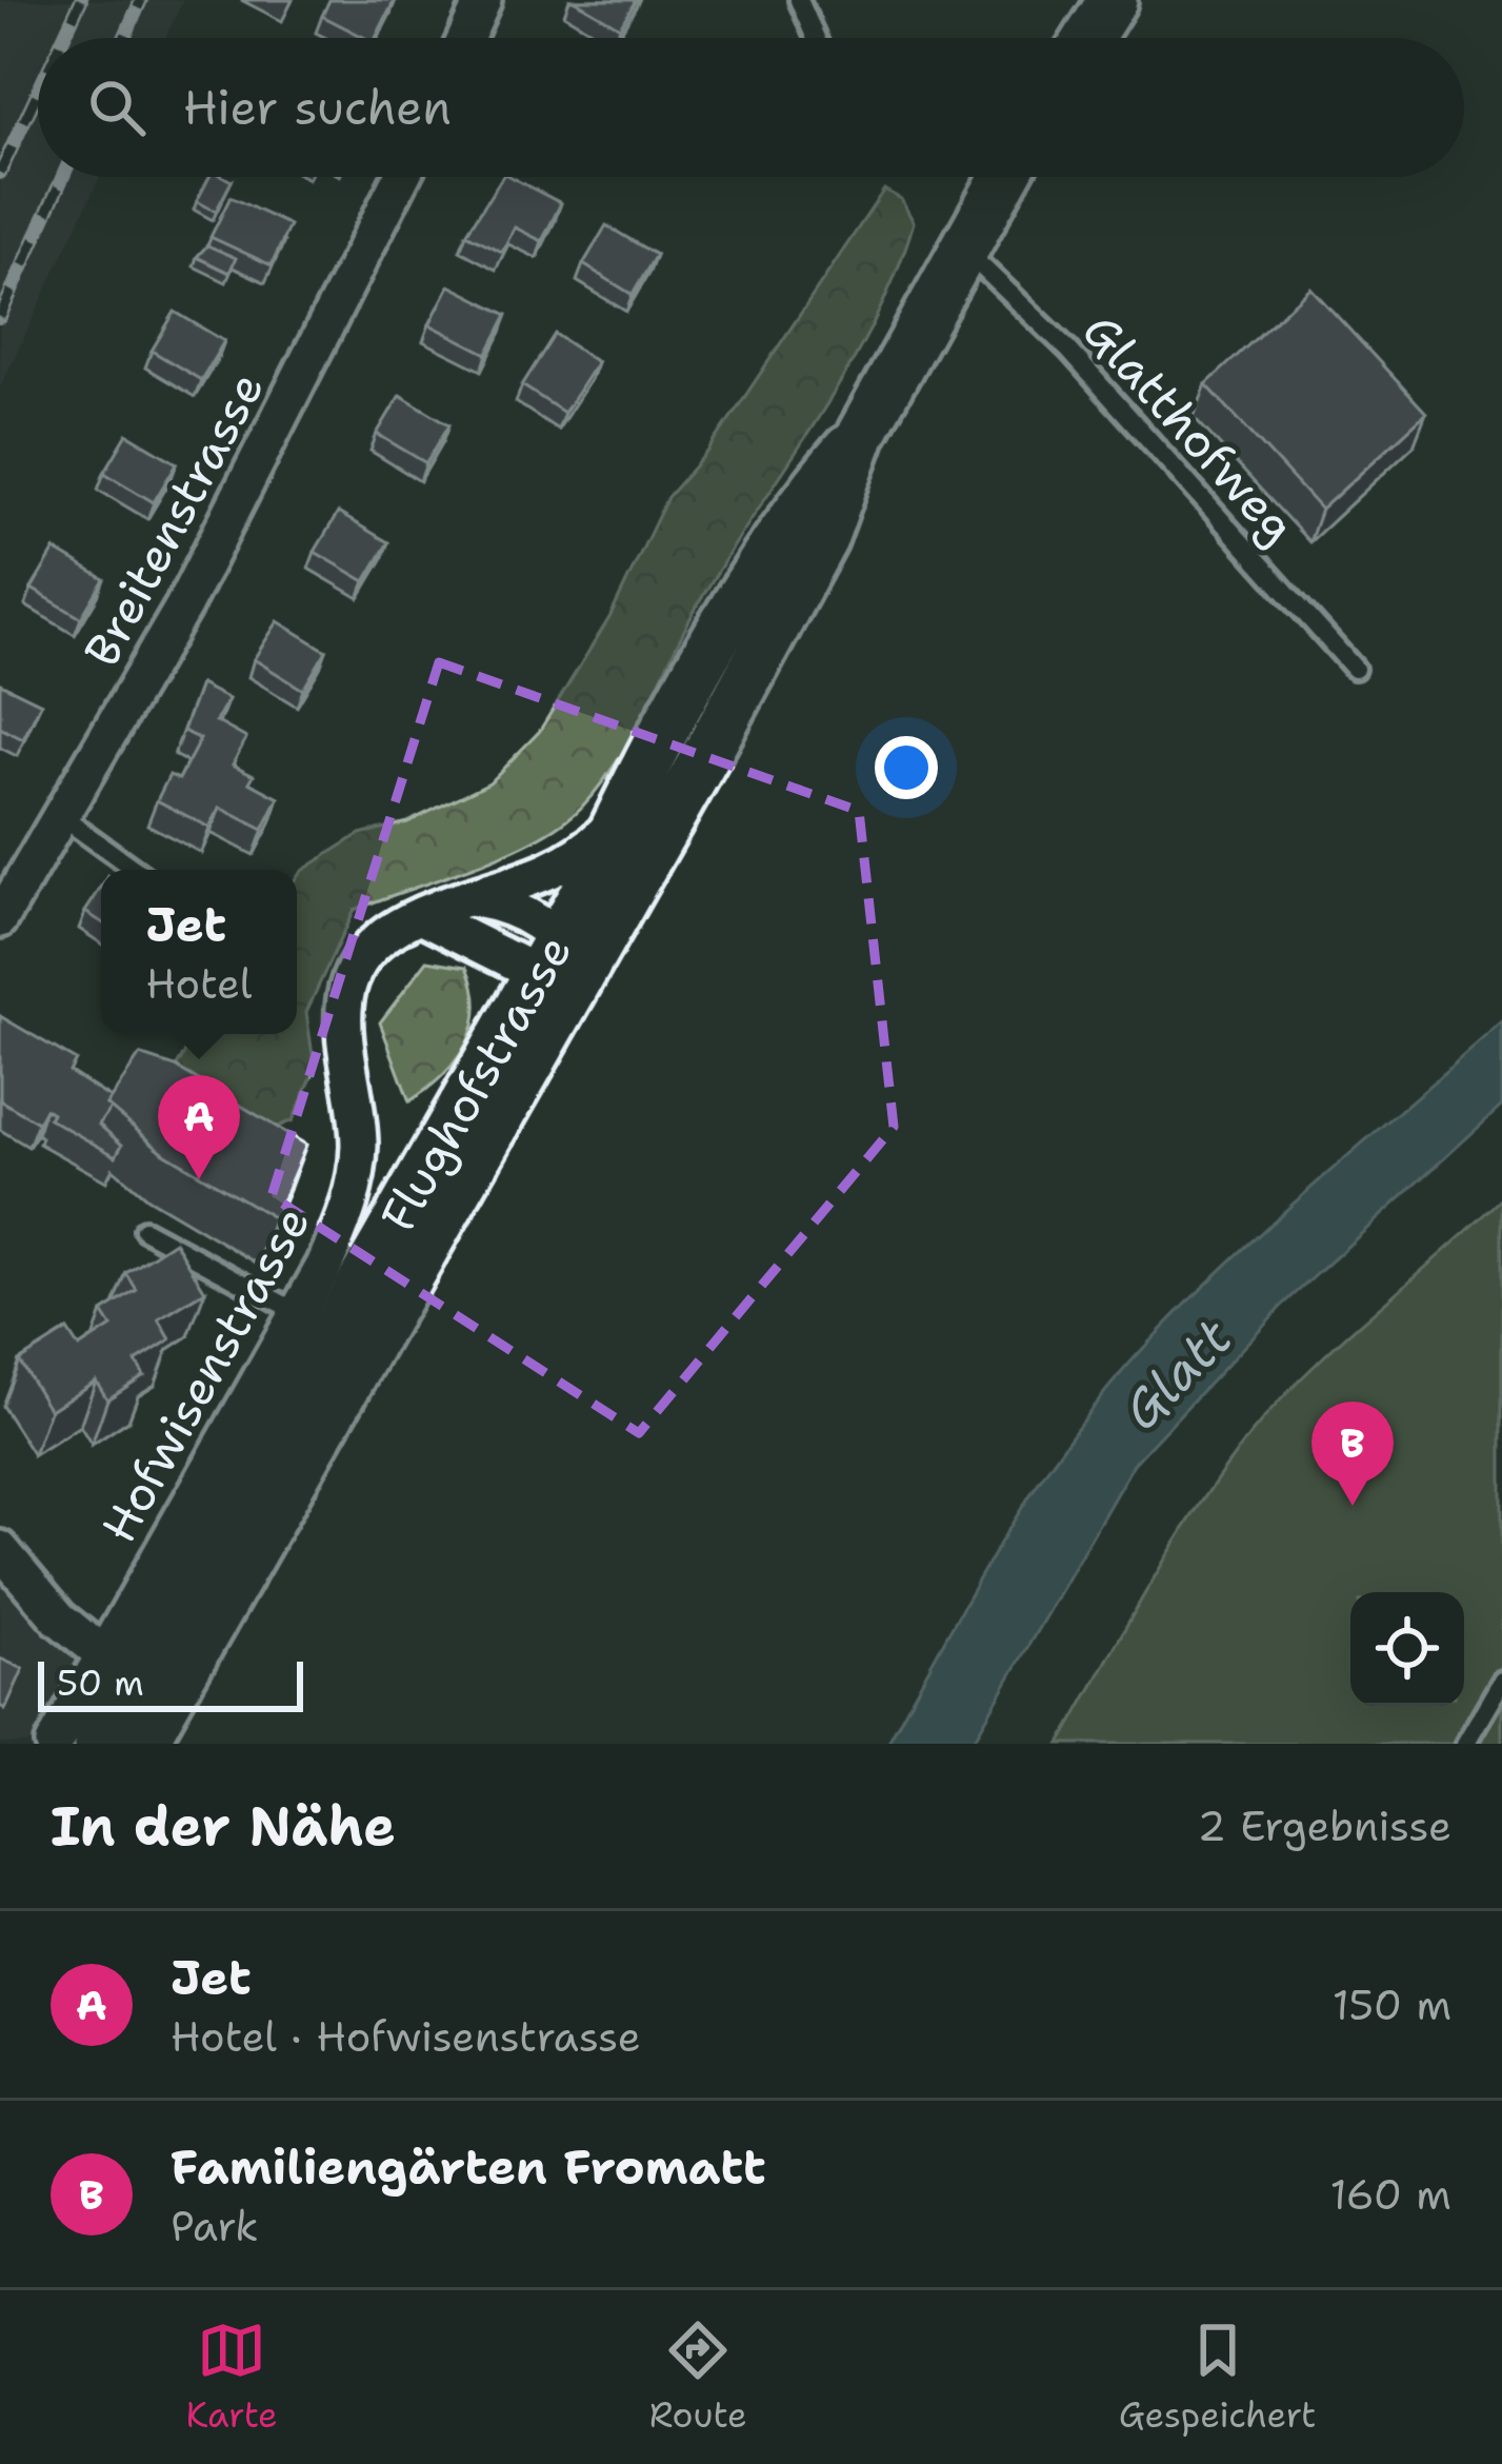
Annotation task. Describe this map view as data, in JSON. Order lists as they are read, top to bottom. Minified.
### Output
{"streets":{"main road":["Flughofstrasse"],"street":["Breitenstrasse","Hofwisenstrasse"],"lane":["Glatthofweg"]},"crossings":[["Glatthofweg","Flughofstrasse"],["Flughofstrasse","Hofwisenstrasse"]],"water":["Glatt"],"scale_bar":"50 m","page":{"search":"Hier suchen","popup":["Jet","Hotel"],"pins":["A","B"],"scale":"50 m","heading":["In der Nähe","2 Ergebnisse"],"list":[{"mark":"A","name":"Jet","note":"Hotel · Hofwisenstrasse","value":"150 m"},{"mark":"B","name":"Familiengärten Fromatt","note":"Park","value":"160 m"}],"nav":["Karte","Route","Gespeichert"]}}
